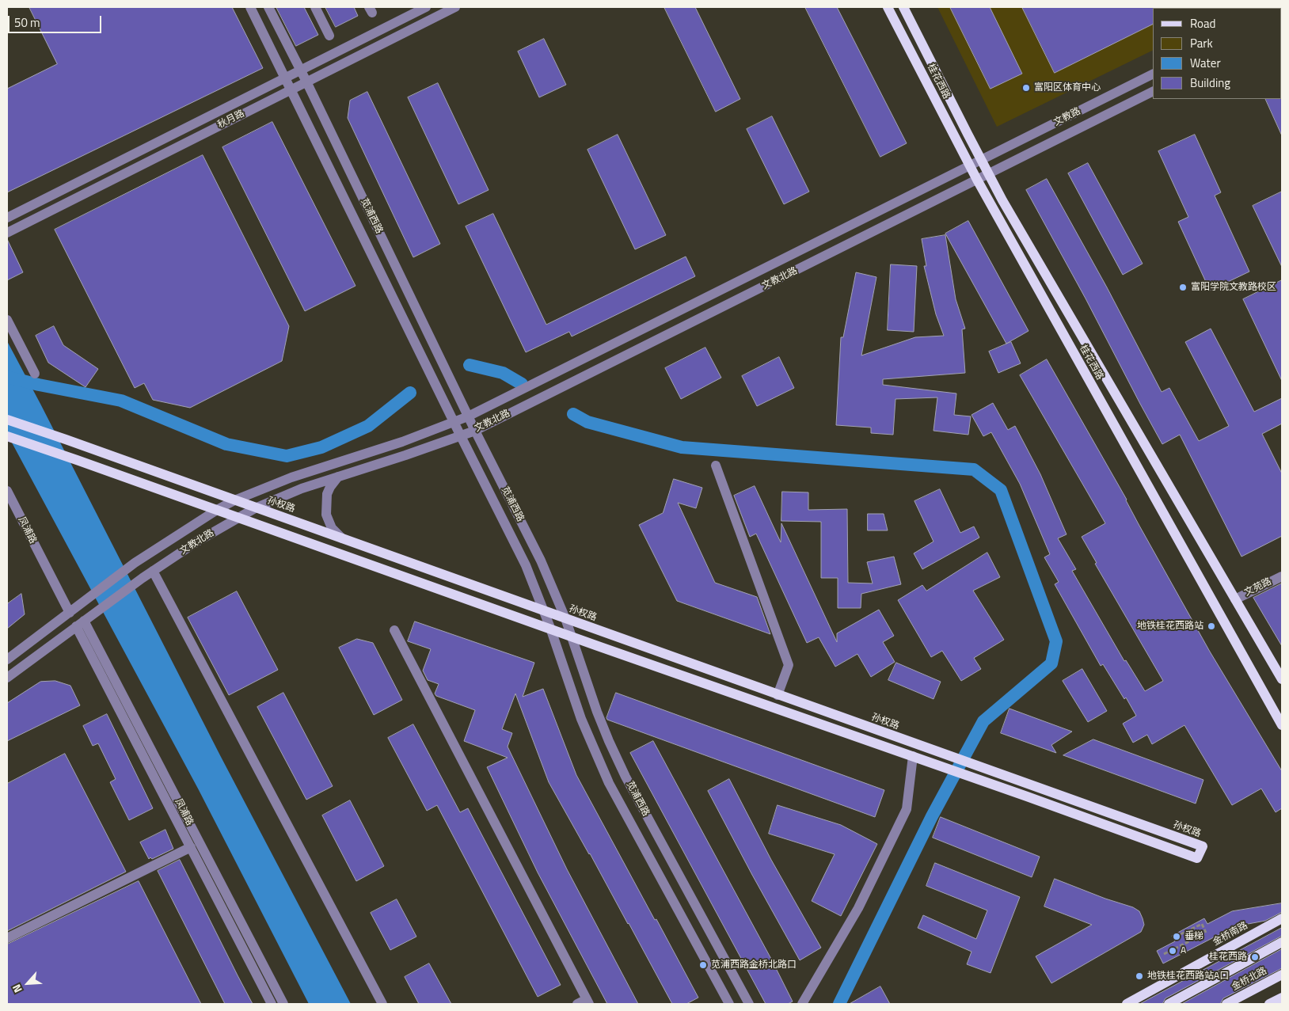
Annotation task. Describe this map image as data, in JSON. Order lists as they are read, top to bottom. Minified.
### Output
{"streets":{"main road":["桂花西路","孙权路","金桥南路","金桥北路"],"street":["文教路","秋月路","苋浦西路","文教北路","凤浦路","文苑路"]},"crossings":[["桂花西路","文教路"],["桂花西路","文教北路"],["桂花西路","文苑路"],["文教路","文教北路"],["秋月路","苋浦西路"],["苋浦西路","文教北路"],["苋浦西路","孙权路"],["文教北路","孙权路"],["文教北路","凤浦路"]],"places":["富阳区体育中心","富阳学院文教路校区","地铁桂花西路站","垂梯","A","桂花西路","苋浦西路金桥北路口","地铁桂花西路站A口"],"legend":["Road","Park","Water","Building"],"scale_bar":"50 m","north":"bottom left"}
